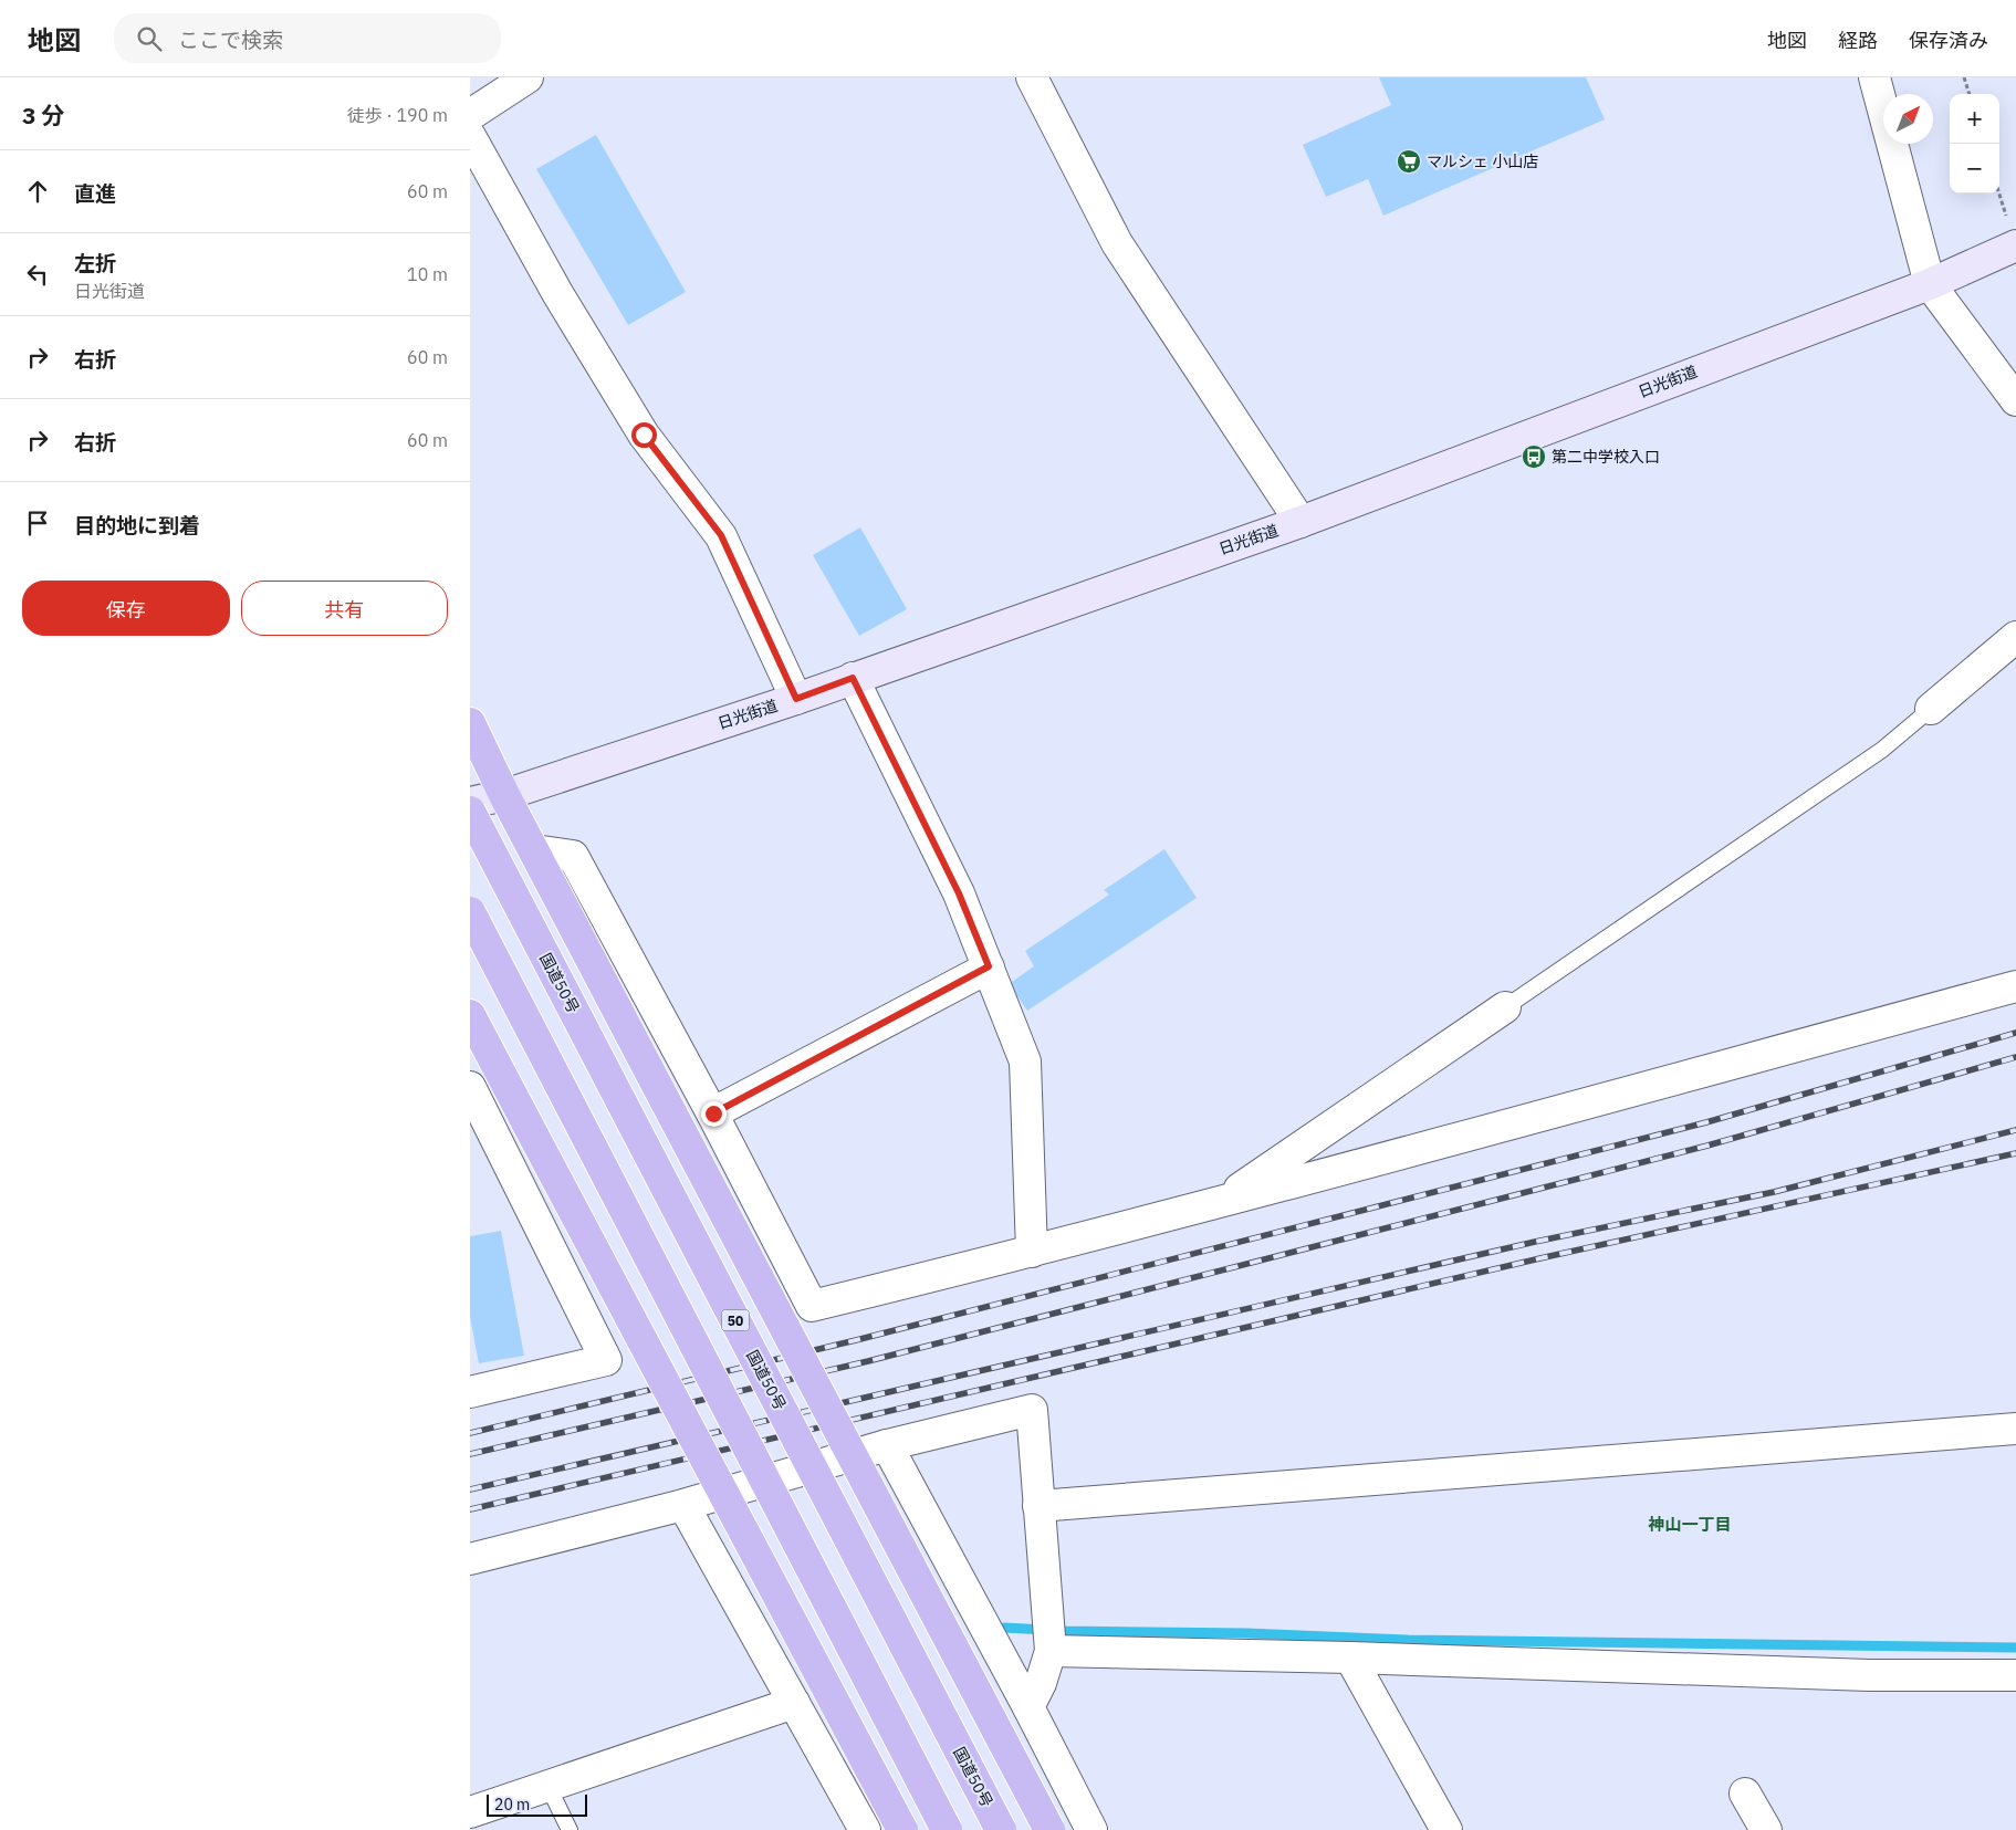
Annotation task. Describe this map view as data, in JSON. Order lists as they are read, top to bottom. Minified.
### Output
{"streets":{"highway":["国道50号","50"],"main road":["日光街道"]},"districts":["神山一丁目"],"places":{"supermarket":["マルシェ 小山店"],"bus stop":["第二中学校入口"]},"scale_bar":"20 m","north":"top right","page":{"header":"地図","search":"ここで検索","nav":["地図","経路","保存済み"],"heading":["3 分","徒歩 · 190 m"],"map_buttons":["+","−"],"list":[["直進","60 m"],["左折","日光街道","10 m"],["右折","60 m"],["右折","60 m"],"目的地に到着"],"buttons":["保存","共有"],"scale":"20 m"}}
